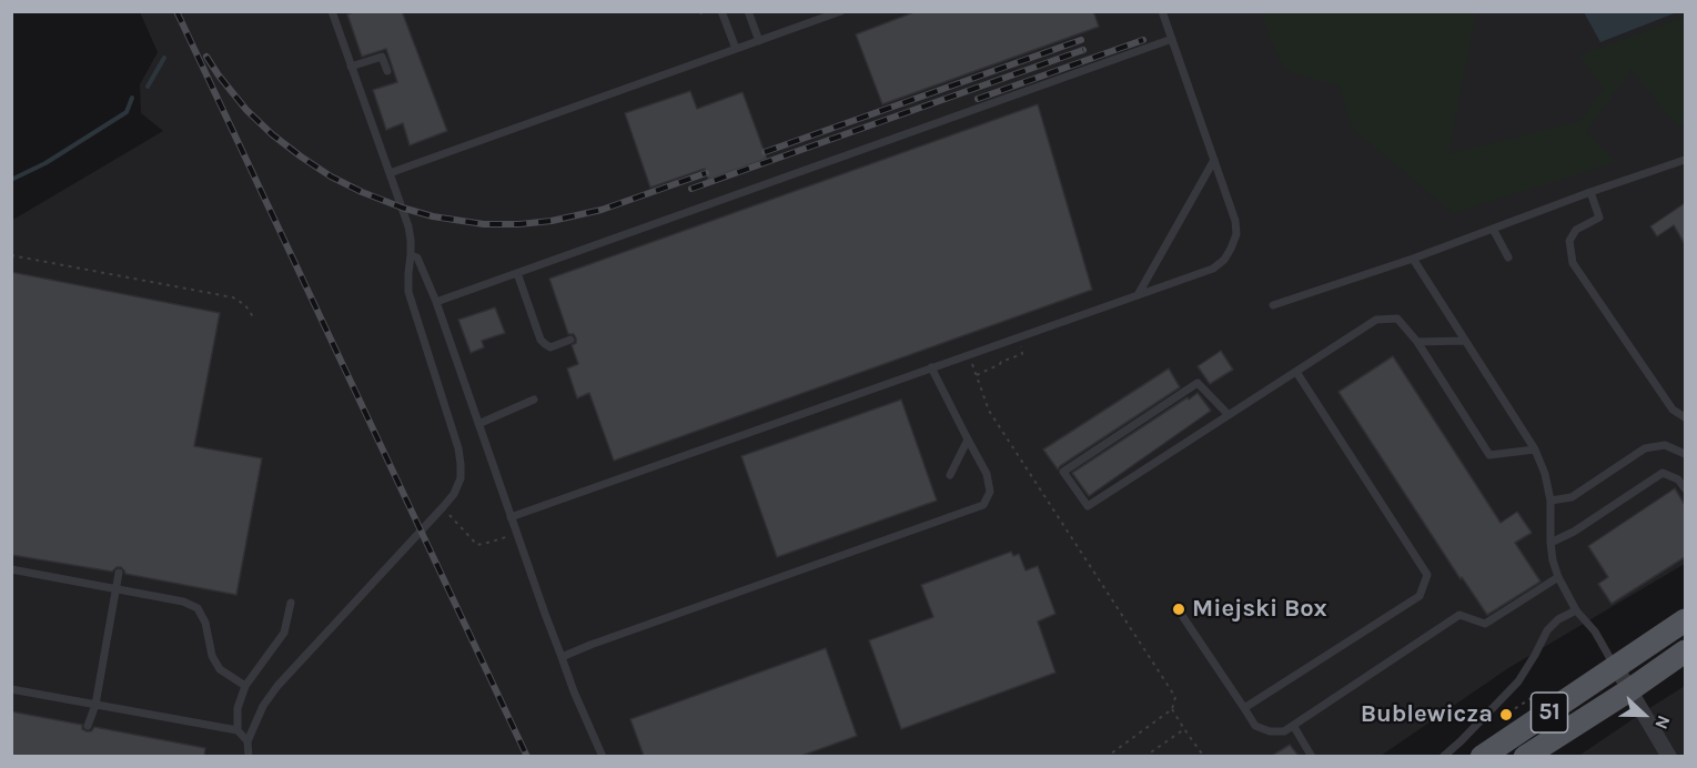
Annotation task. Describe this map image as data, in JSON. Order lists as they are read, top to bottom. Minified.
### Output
{"streets":{"main road":["51"]},"places":["Miejski Box","Bublewicza"],"north":"right"}
